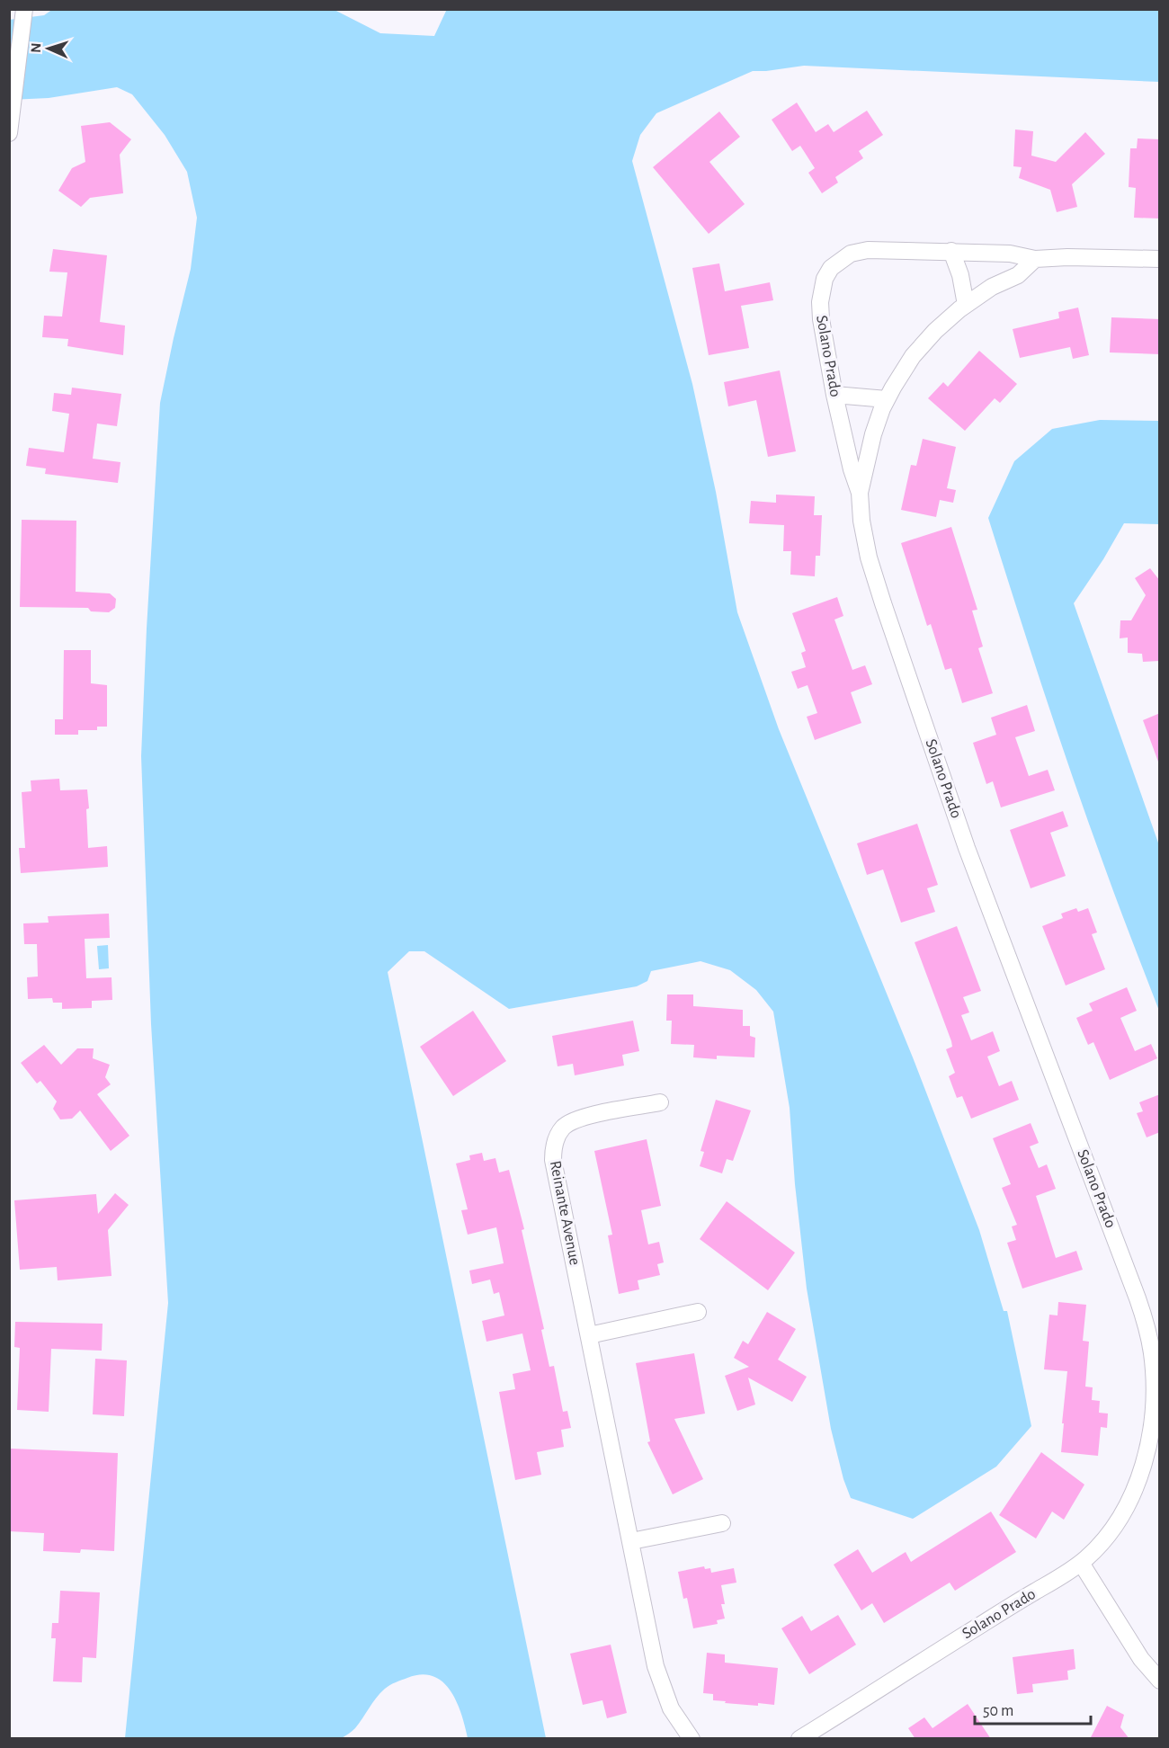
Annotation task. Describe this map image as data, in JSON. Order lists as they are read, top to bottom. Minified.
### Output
{"streets":{"street":["Solano Prado","Reinante Avenue"]},"scale_bar":"50 m","north":"left"}
